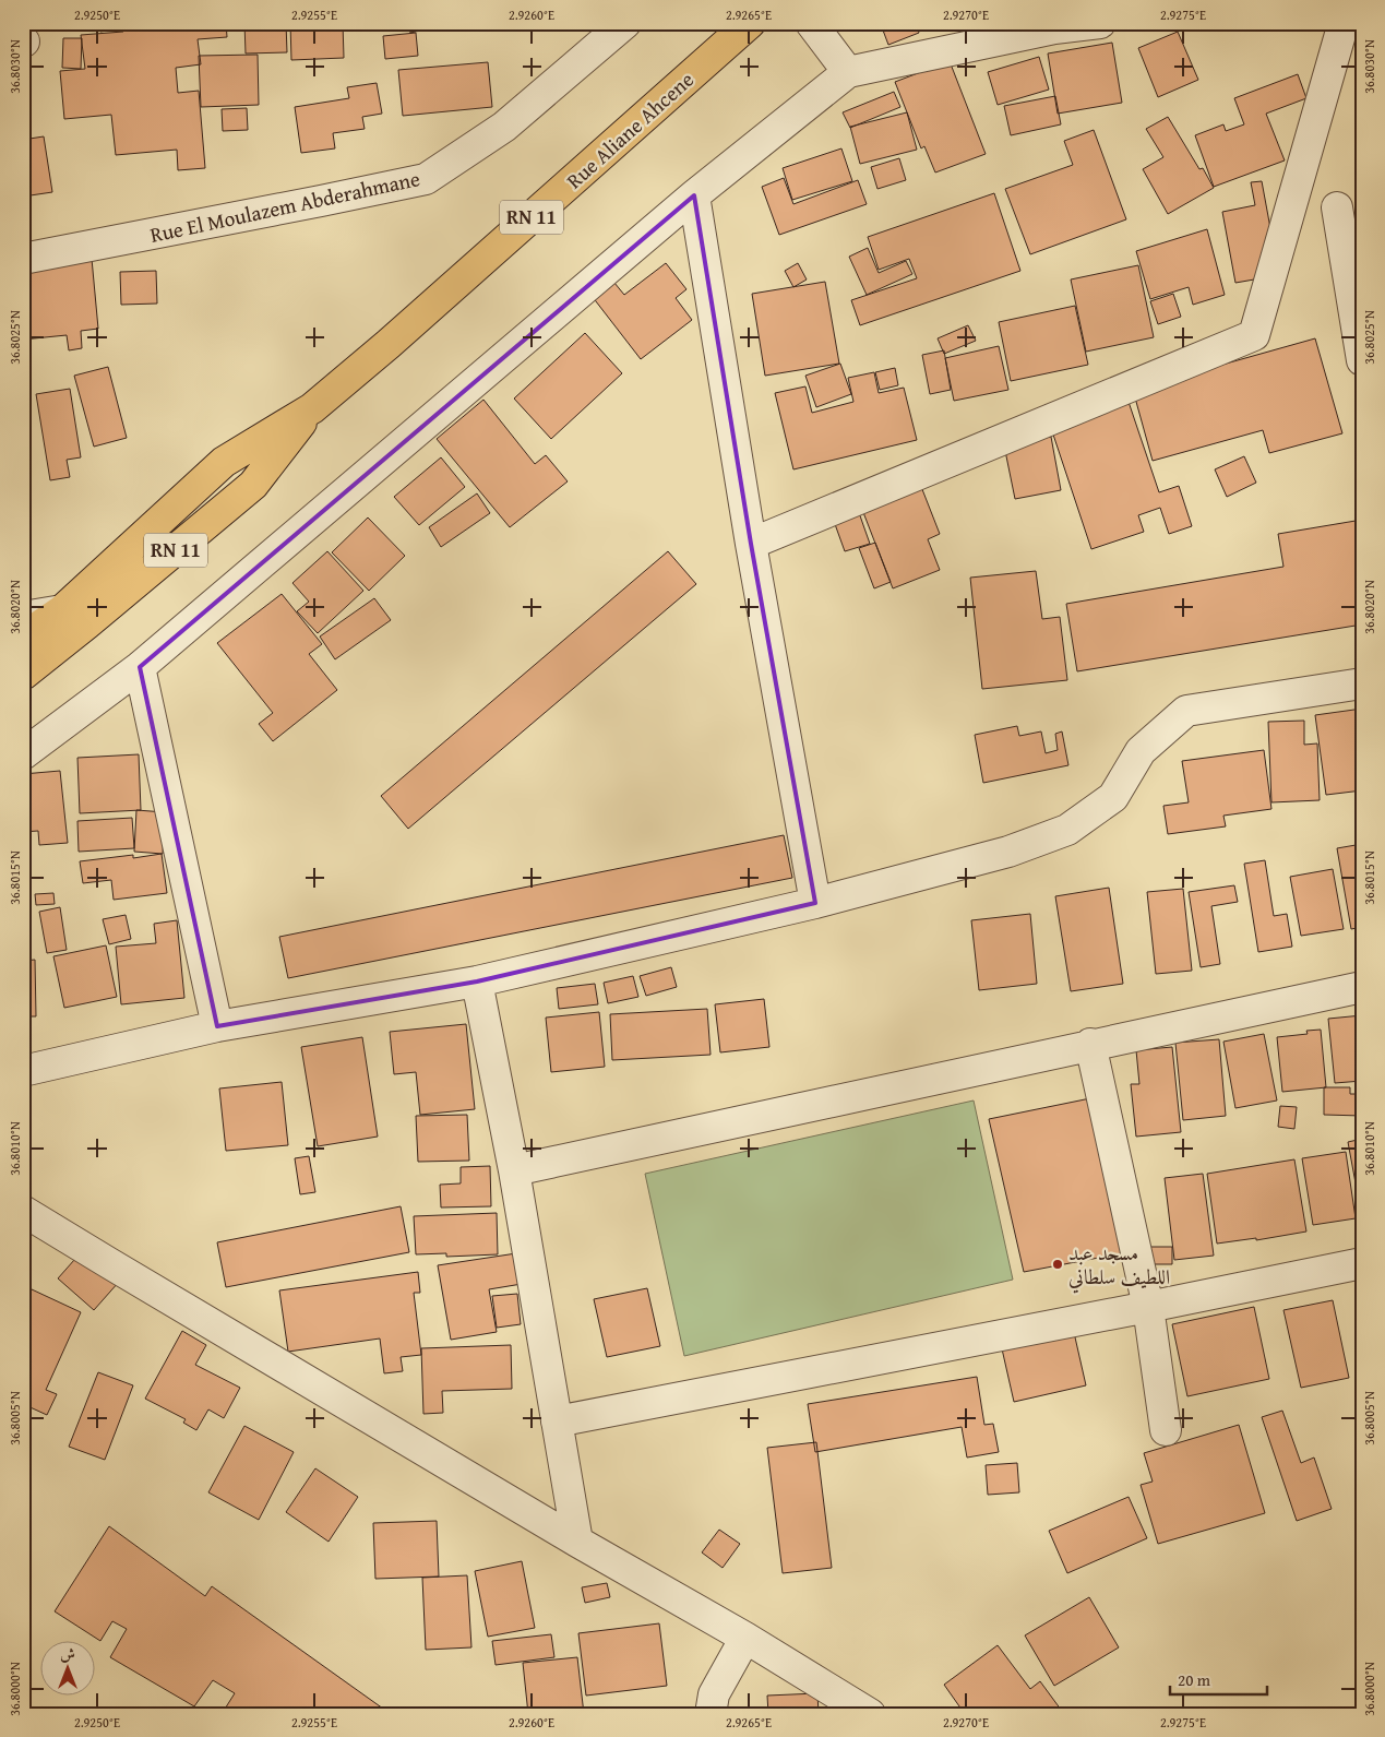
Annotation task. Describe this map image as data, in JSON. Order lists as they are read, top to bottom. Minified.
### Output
{"streets":{"main road":["Rue Aliane Ahcene","RN 11"],"street":["Rue El Moulazem Abderahmane"]},"places":["مسجد عبد اللطيف سلطاني"],"scale_bar":"20 m","north":"top","coordinates":["2.9250°E","2.9255°E","2.9260°E","2.9265°E","2.9270°E","2.9275°E","36.8030°N","36.8025°N","36.8020°N","36.8015°N","36.8010°N","36.8005°N","36.8000°N"]}
